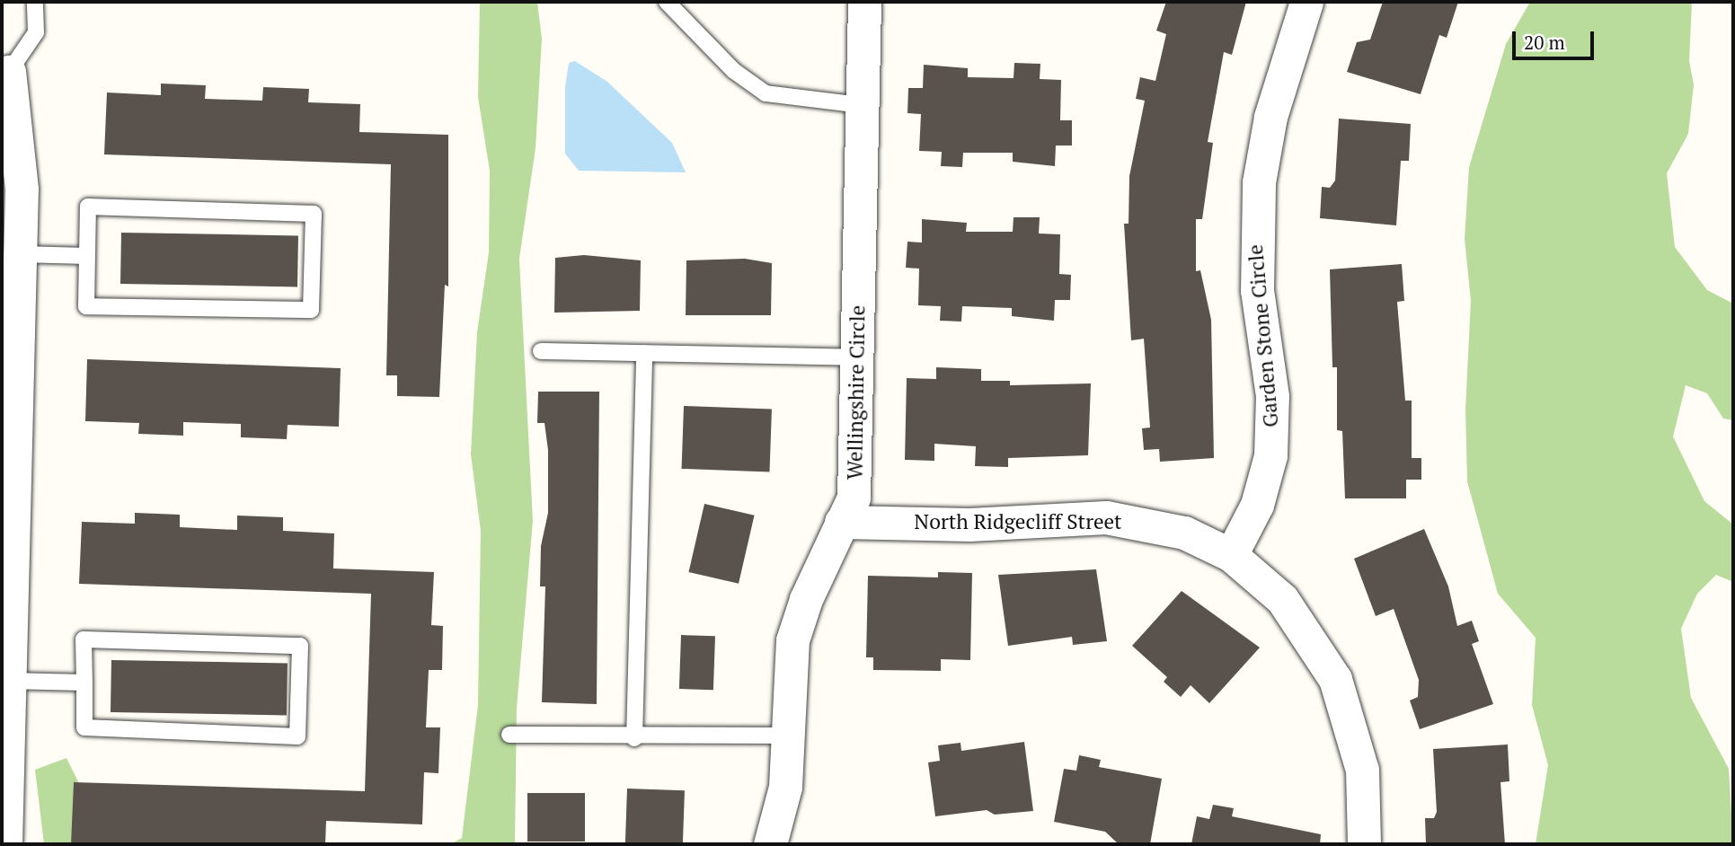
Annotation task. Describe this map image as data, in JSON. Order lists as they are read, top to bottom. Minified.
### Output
{"streets":{"street":["Garden Stone Circle","Wellingshire Circle","North Ridgecliff Street"]},"crossings":[["Garden Stone Circle","North Ridgecliff Street"],["Wellingshire Circle","North Ridgecliff Street"]],"scale_bar":"20 m"}
